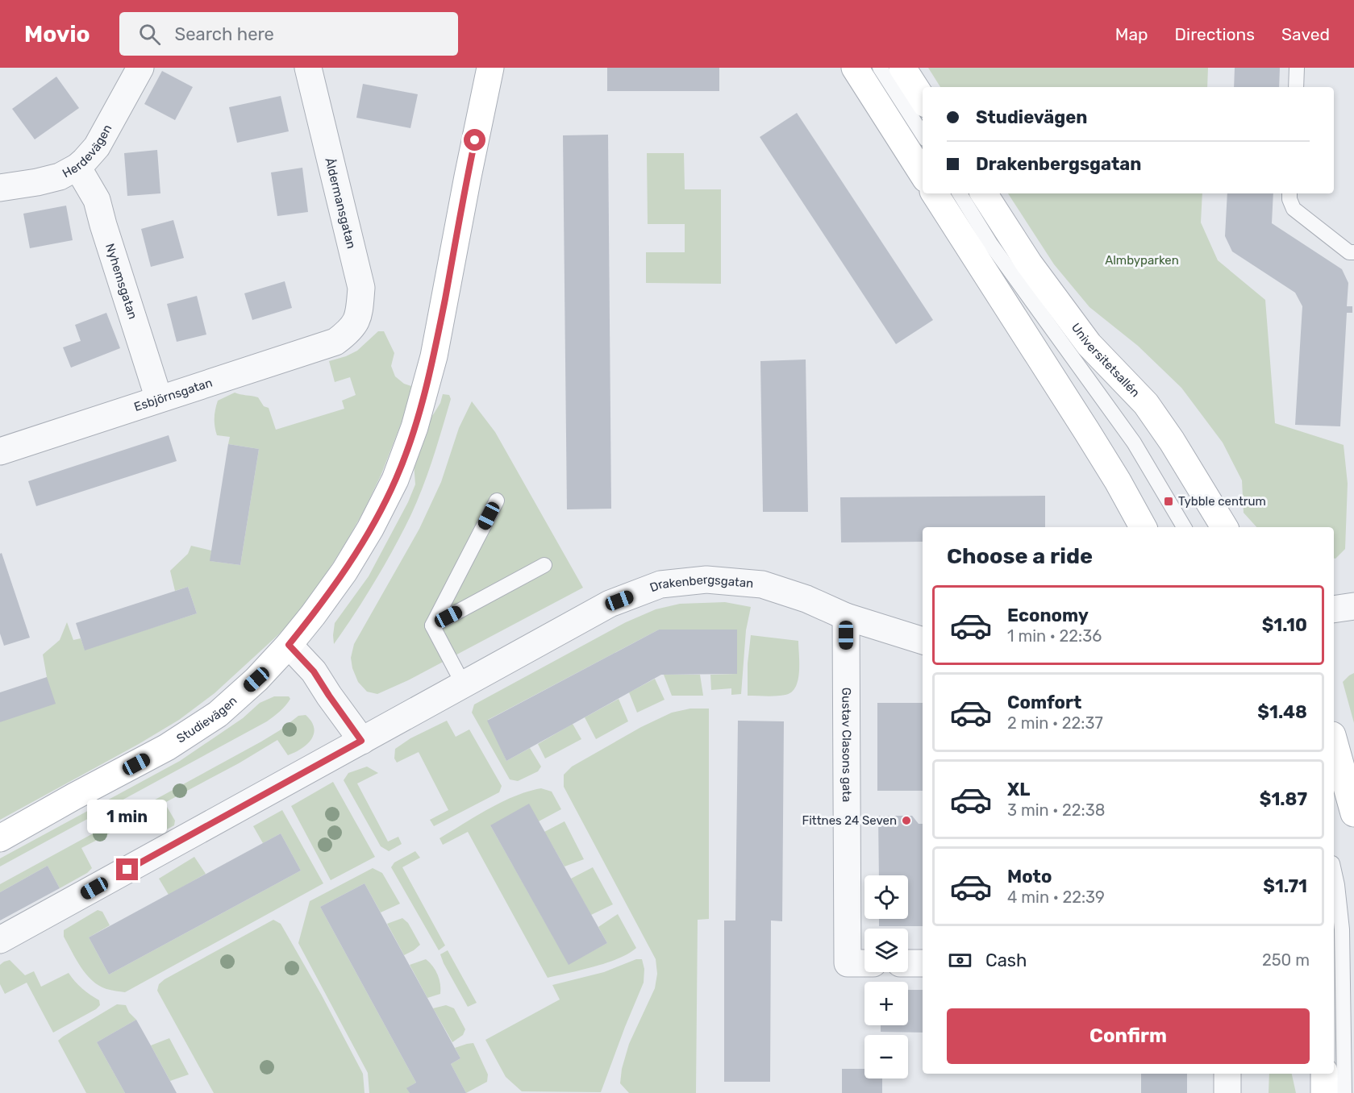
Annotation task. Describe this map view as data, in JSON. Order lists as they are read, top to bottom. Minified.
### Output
{"streets":{"main road":["Universitetsallén","Studievägen"],"street":["Herdevägen","Åldermansgatan","Nyhemsgatan","Esbjörnsgatan","Drakenbergsgatan","Gustav Clasons gata"]},"crossings":[["Herdevägen","Nyhemsgatan"],["Åldermansgatan","Esbjörnsgatan"],["Nyhemsgatan","Esbjörnsgatan"],["Drakenbergsgatan","Gustav Clasons gata"]],"parks":["Almbyparken"],"places":{"transit":["Tybble centrum"],"other":["Fittnes 24 Seven"]},"page":{"header":"Movio","search":"Search here","nav":["Map","Directions","Saved"],"banner":["Studievägen","Drakenbergsgatan"],"heading":"Choose a ride","list":[{"name":"Economy","note":"1 min · 22:36","value":"$1.10"},{"name":"Comfort","note":"2 min · 22:37","value":"$1.48"},{"name":"XL","note":"3 min · 22:38","value":"$1.87"},{"name":"Moto","note":"4 min · 22:39","value":"$1.71"}],"bubble":"1 min","map_buttons":["+","−"],"pay":["Cash","250 m"],"buttons":"Confirm"}}
